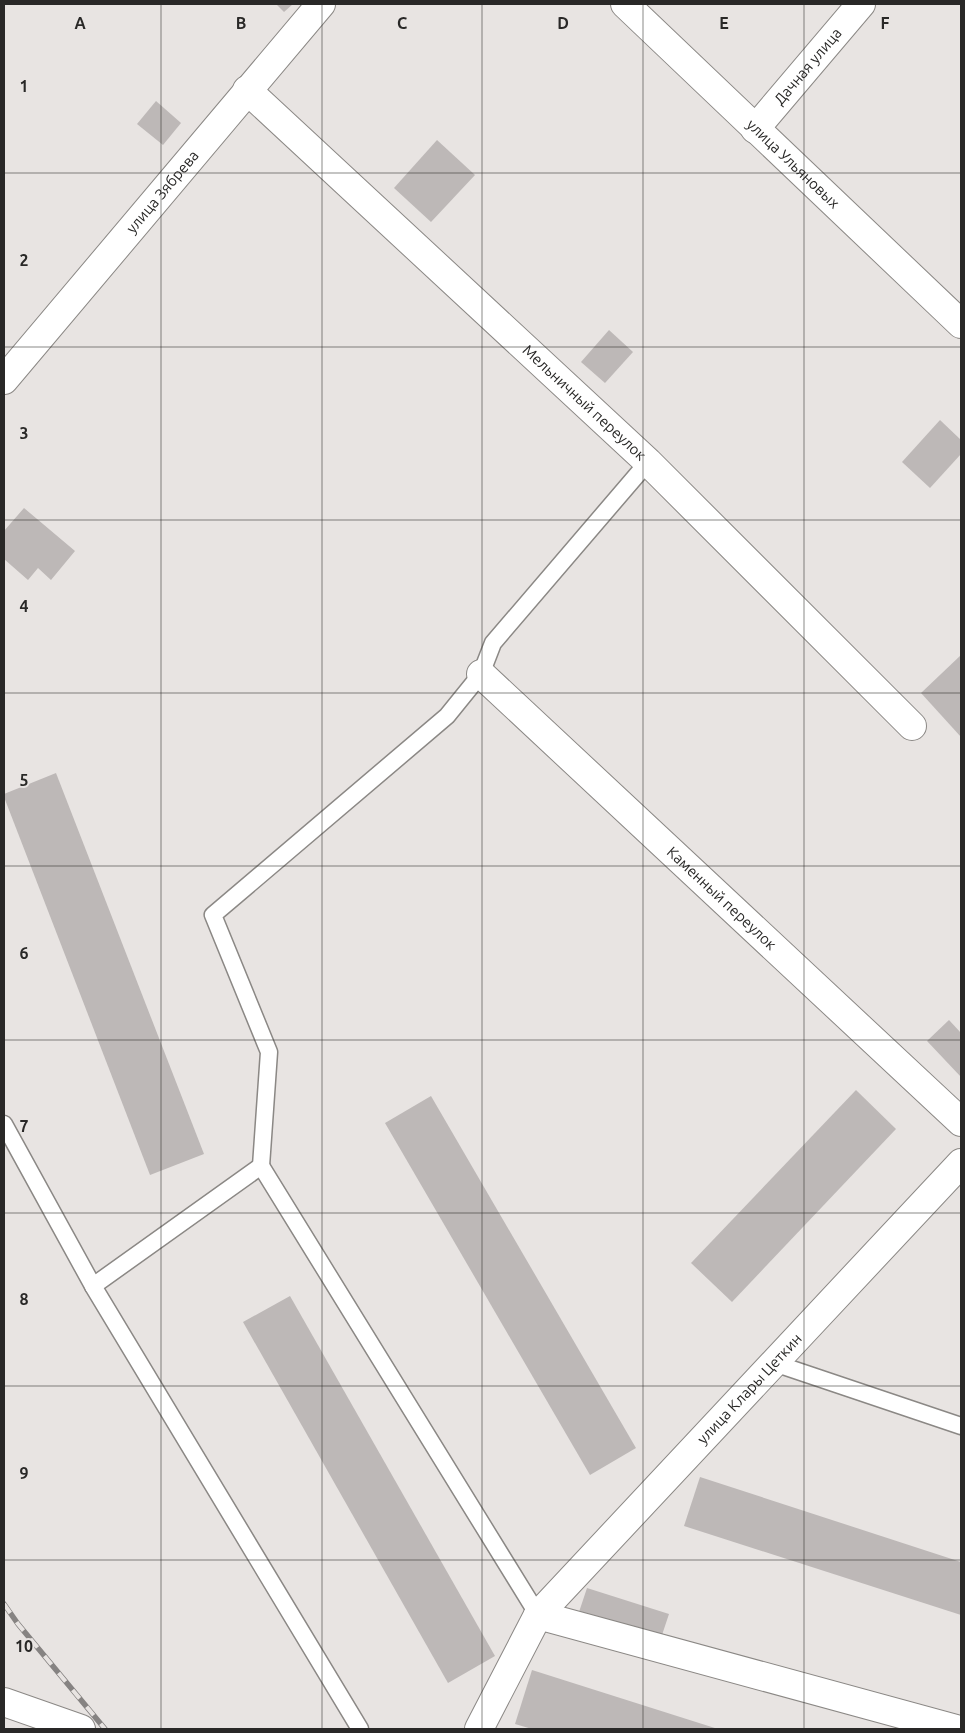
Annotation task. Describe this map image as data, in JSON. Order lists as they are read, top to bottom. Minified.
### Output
{"streets":{"street":["Дачная улица","улица Ульяновых","улица Зябрева","Мельничный переулок","Каменный переулок","улица Клары Цеткин"]},"crossings":[["Дачная улица","улица Ульяновых"],["улица Зябрева","Мельничный переулок"]],"grid":{"columns":["A","B","C","D","E","F"],"rows":["1","2","3","4","5","6","7","8","9","10"]}}
